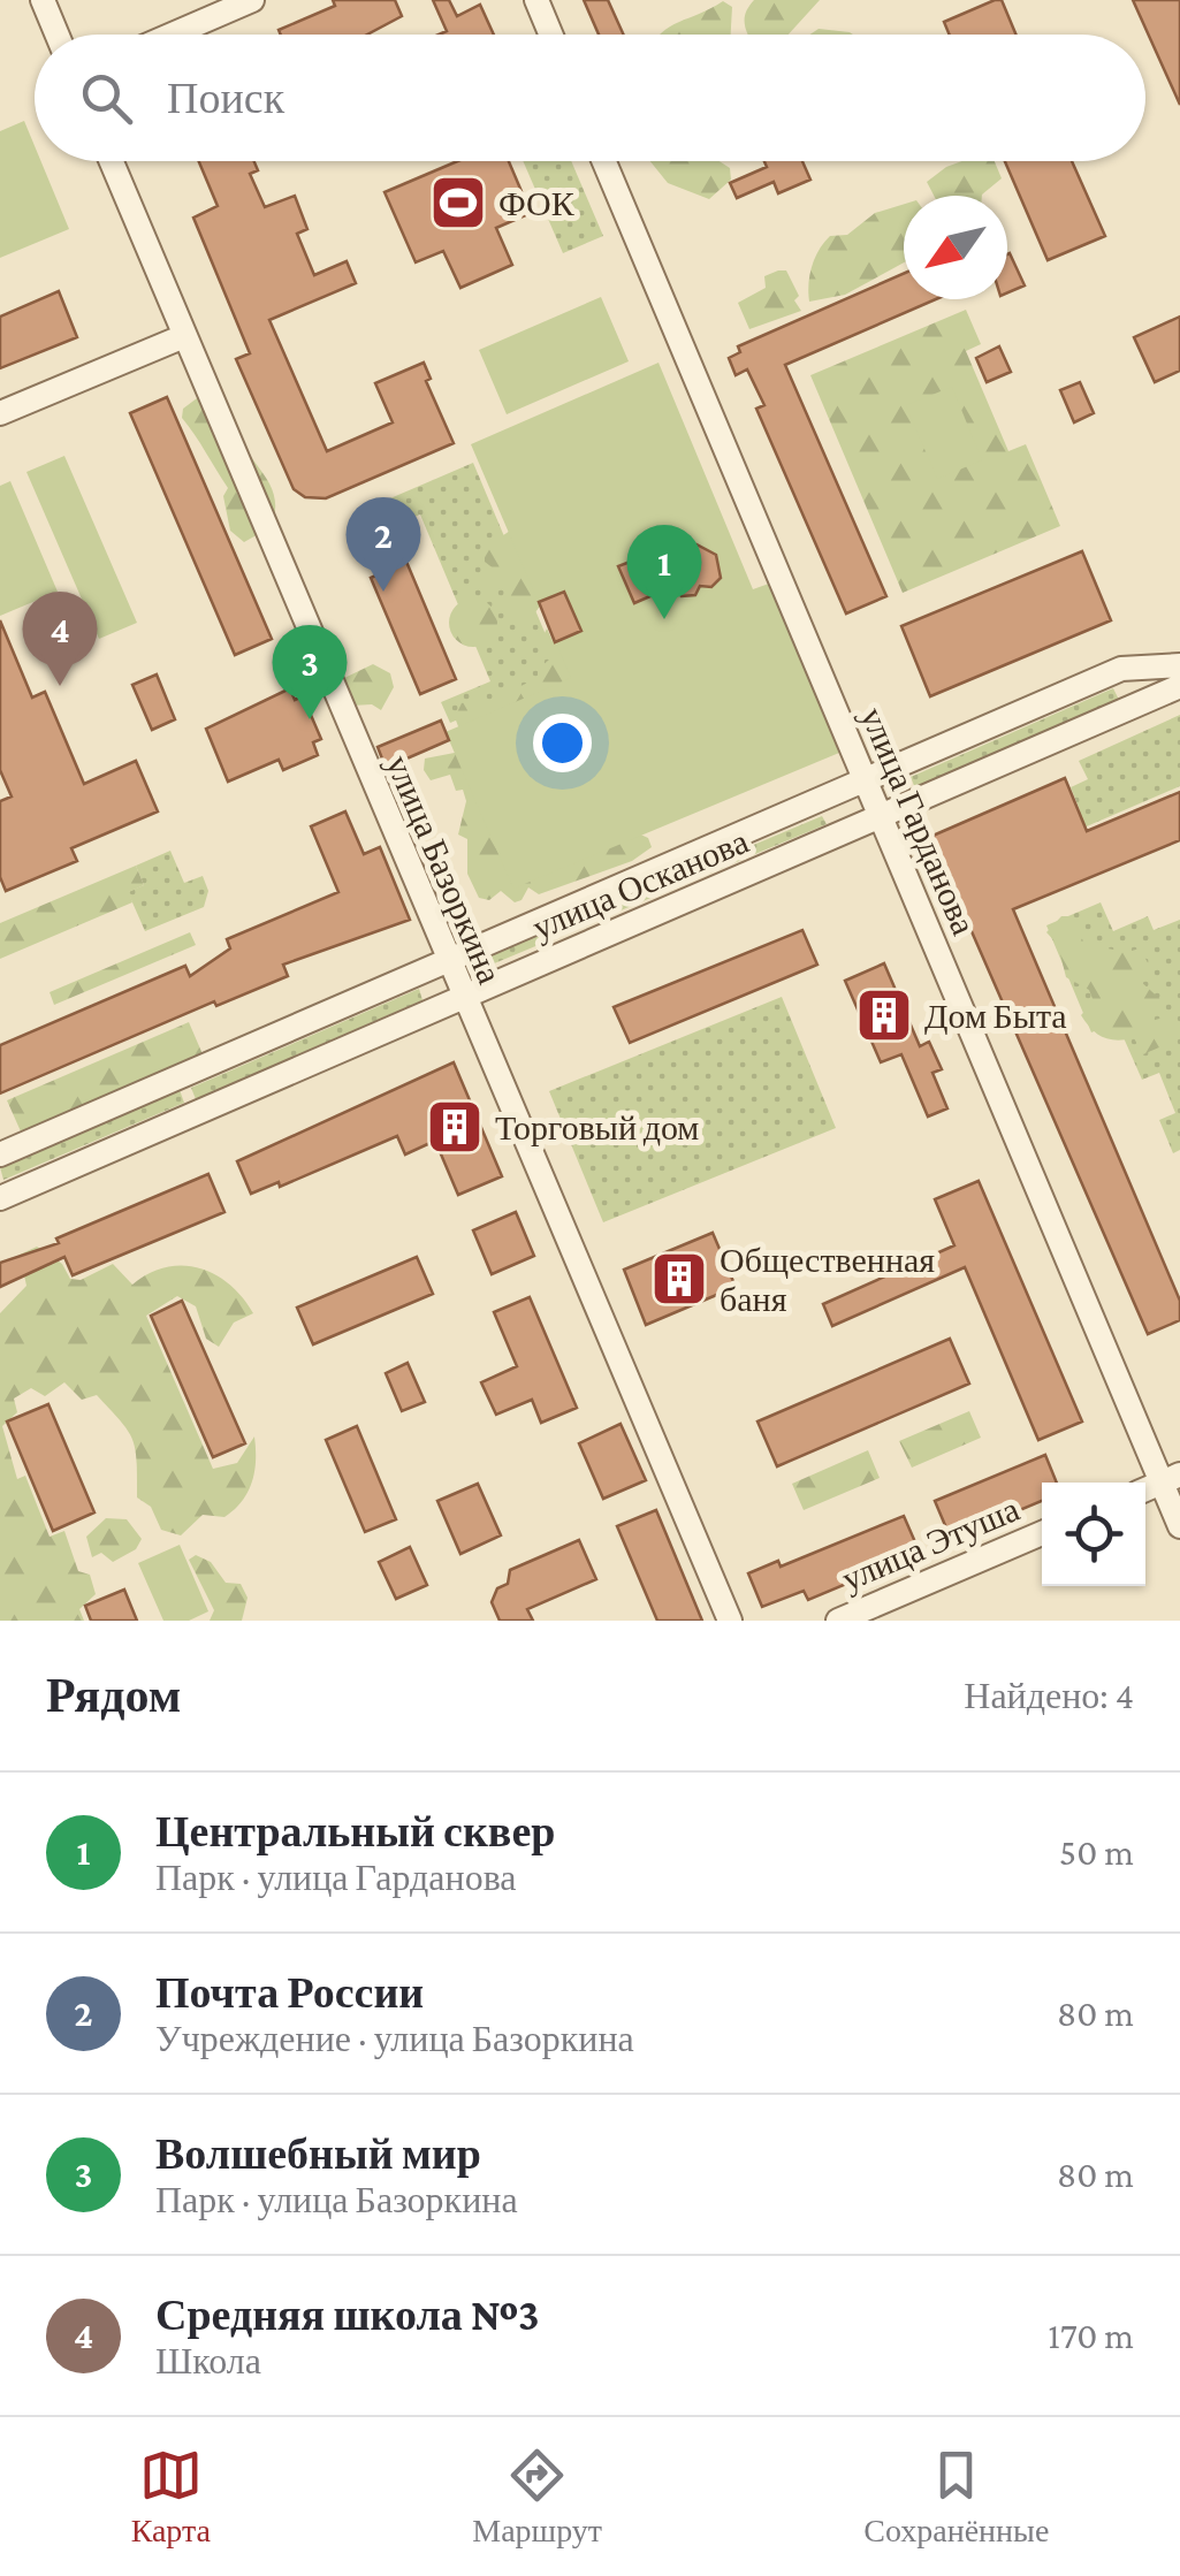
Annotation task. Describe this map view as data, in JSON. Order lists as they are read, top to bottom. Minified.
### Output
{"streets":{"street":["улица Гарданова","улица Базоркина","улица Осканова","улица Этуша"]},"crossings":[["улица Гарданова","улица Осканова"],["улица Базоркина","улица Осканова"]],"places":{"sports":["ФОК"],"building":["Дом Быта","Торговый дом","Общественная баня"]},"north":"bottom left","page":{"search":"Поиск","pins":["2","1","4","3"],"heading":["Рядом","Найдено: 4"],"list":[{"mark":"1","name":"Центральный сквер","note":"Парк · улица Гарданова","value":"50 m"},{"mark":"2","name":"Почта России","note":"Учреждение · улица Базоркина","value":"80 m"},{"mark":"3","name":"Волшебный мир","note":"Парк · улица Базоркина","value":"80 m"},{"mark":"4","name":"Средняя школа №3","note":"Школа","value":"170 m"}],"nav":["Карта","Маршрут","Сохранённые"]}}
